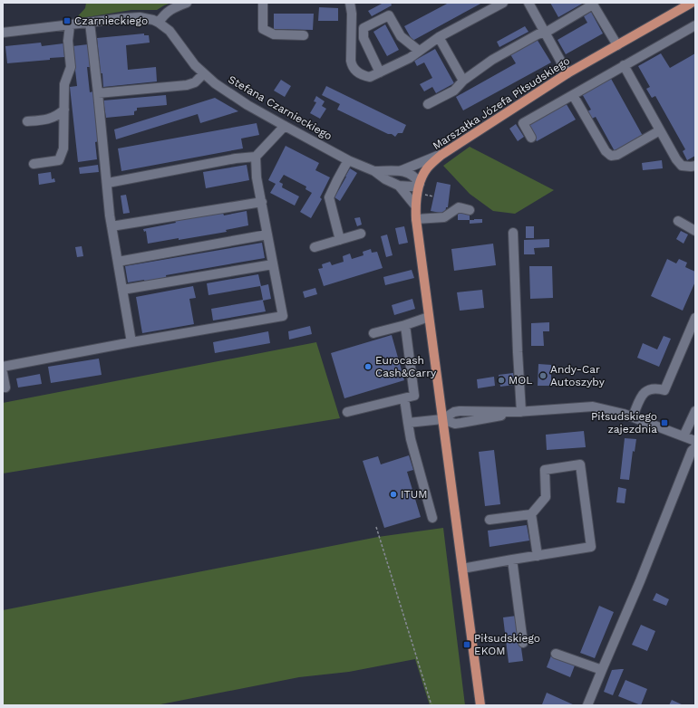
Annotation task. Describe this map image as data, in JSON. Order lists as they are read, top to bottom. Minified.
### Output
{"streets":{"main road":["Marszałka Józefa Piłsudskiego"],"street":["Stefana Czarnieckiego"]},"crossings":[["Marszałka Józefa Piłsudskiego","Stefana Czarnieckiego"]],"places":{"transit":["Czarnieckiego","Piłsudskiego zajezdnia","Piłsudskiego EKOM"],"other":["Eurocash Cash&Carry","Andy-Car Autoszyby","MOL","ITUM"]}}
